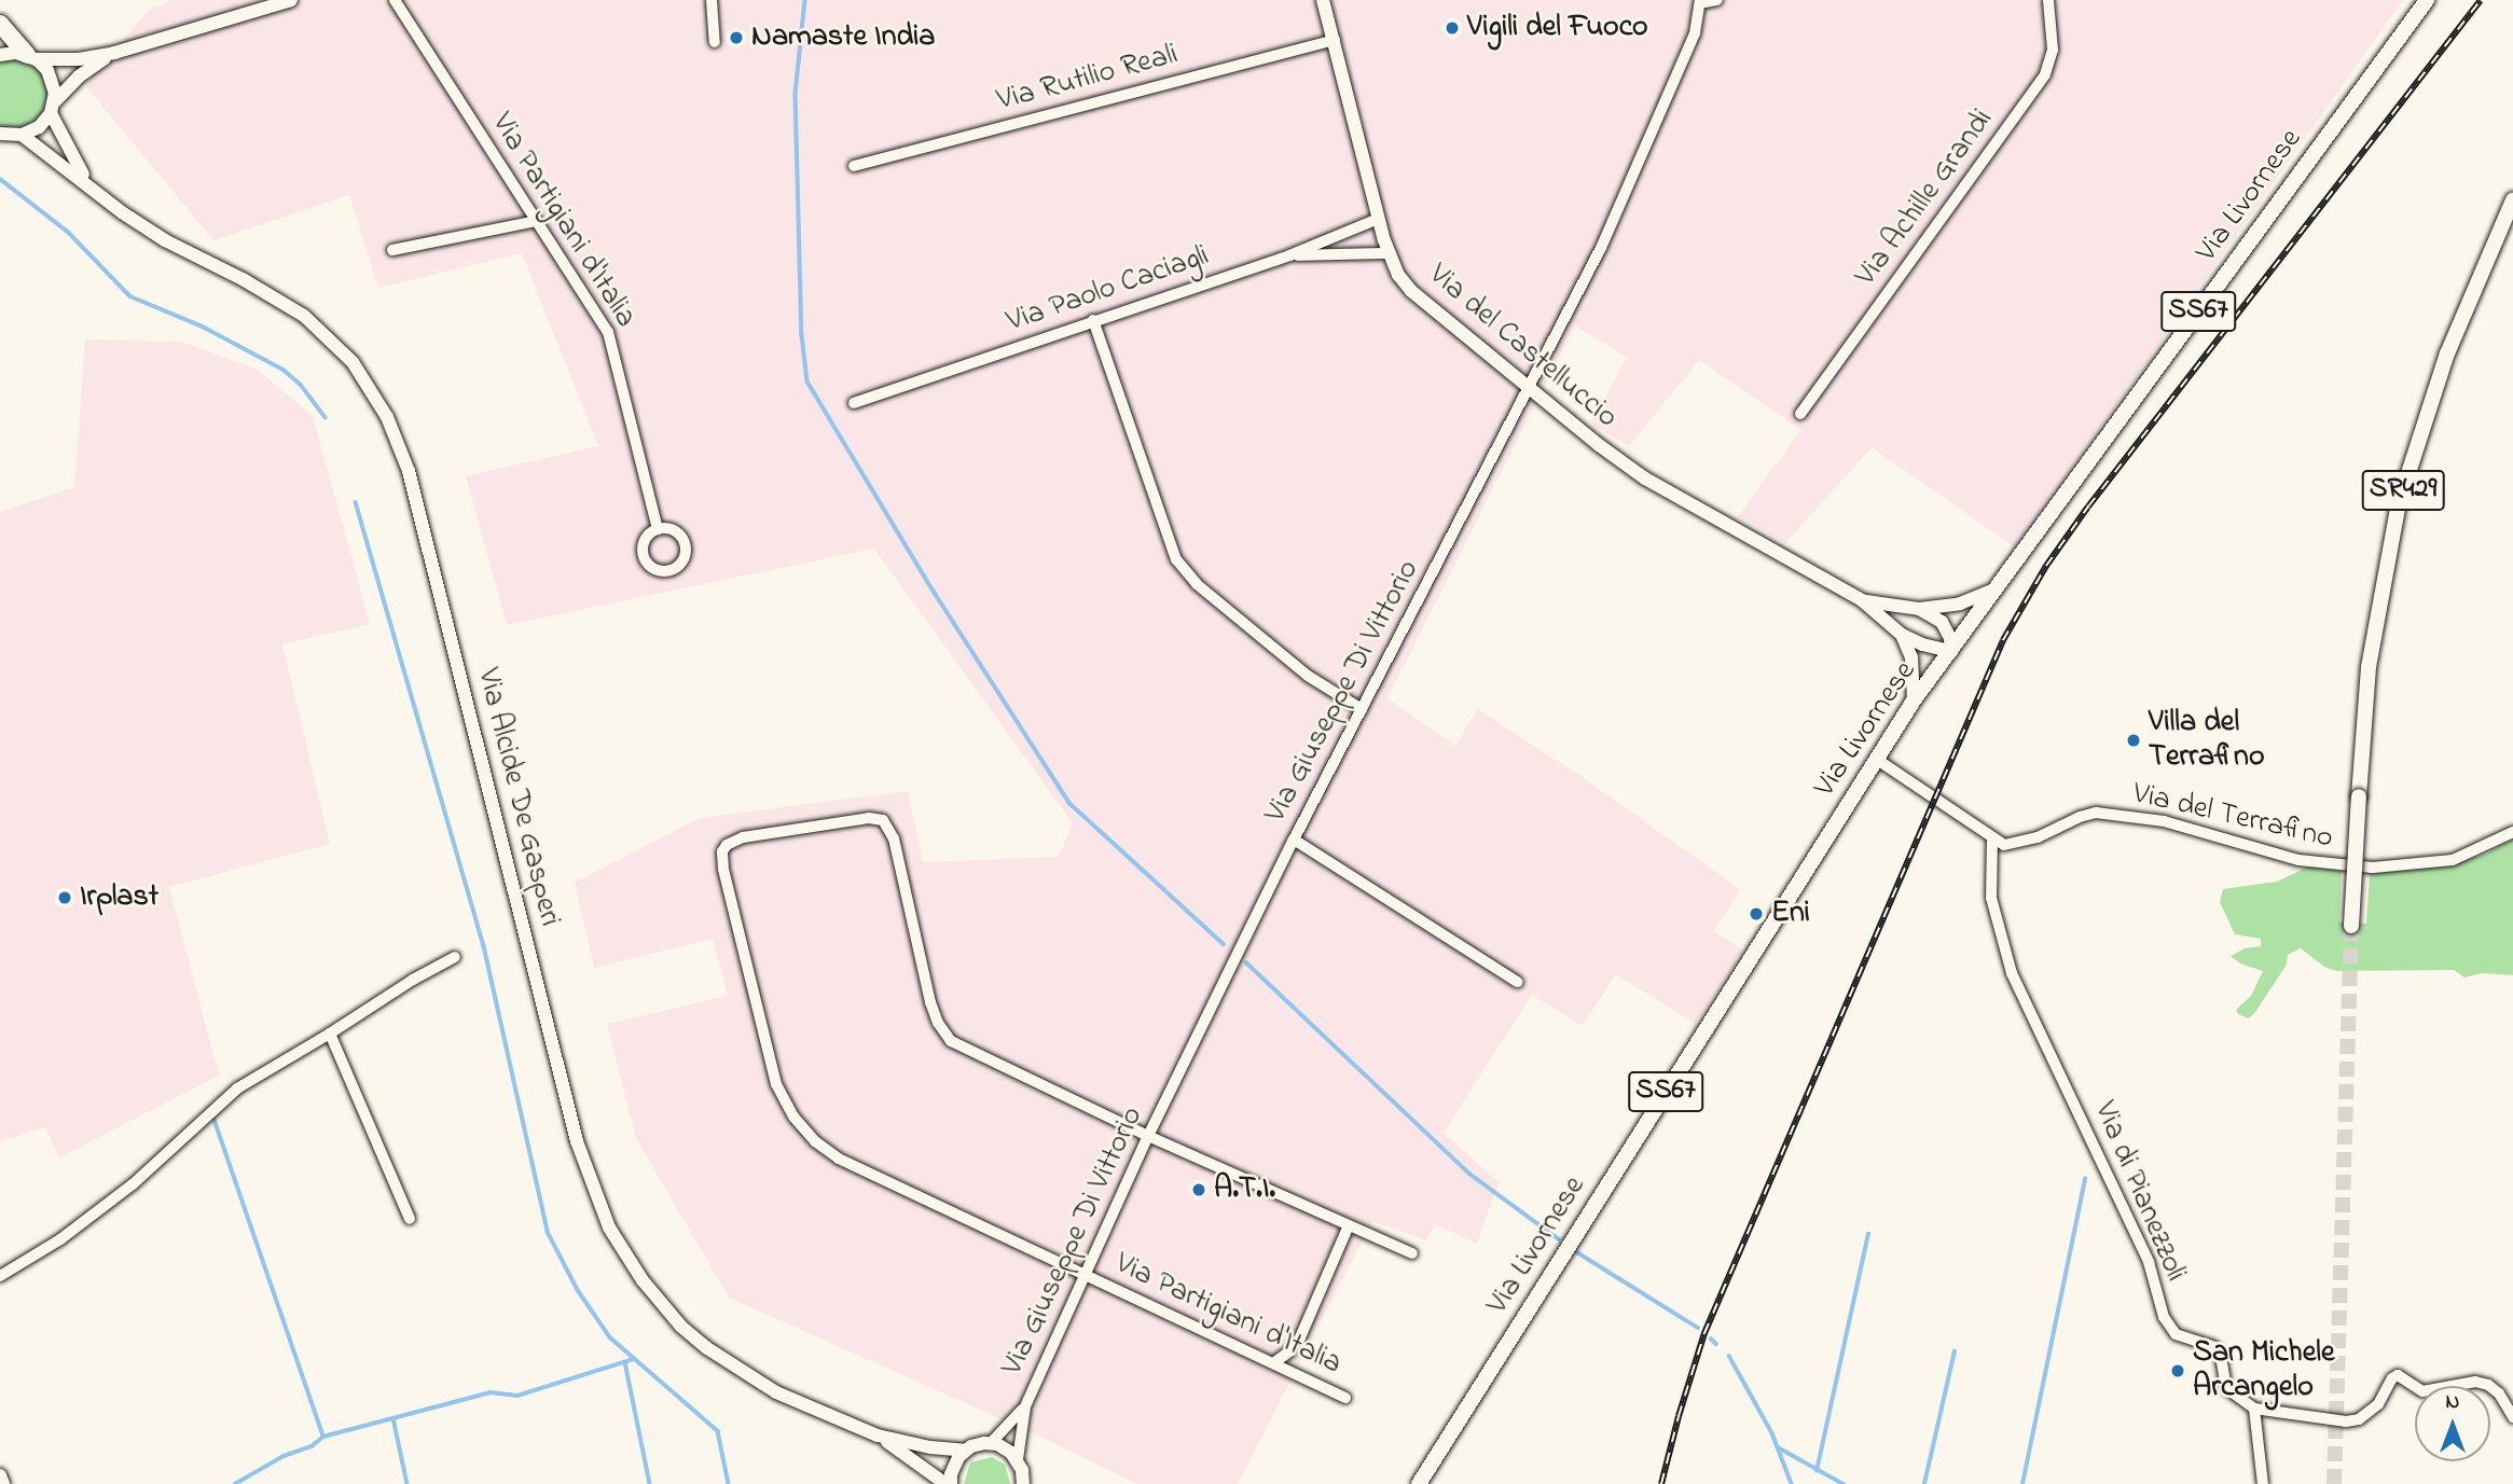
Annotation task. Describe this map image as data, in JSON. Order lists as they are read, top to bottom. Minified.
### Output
{"streets":{"main road":["Via Livornese","SS67","SR429"],"street":["Via Rutilio Reali","Via Achille Grandi","Via Partigiani d'Italia","Via Paolo Caciagli","Via del Castelluccio","Via Giuseppe Di Vittorio","Via Alcide De Gasperi","Via del Terrafino","Via di Pianezzoli"]},"crossings":[["Via Rutilio Reali","Via del Castelluccio"],["Via Livornese","Via del Castelluccio"],["Via Partigiani d'Italia","Via Giuseppe Di Vittorio"],["Via Paolo Caciagli","Via del Castelluccio"],["Via del Castelluccio","Via Giuseppe Di Vittorio"],["Via del Terrafino","Via di Pianezzoli"]],"places":["Vigili del Fuoco","Namaste India","Villa del Terrafino","Irplast","Eni","A.T.I.","San Michele Arcangelo"],"north":"top"}
